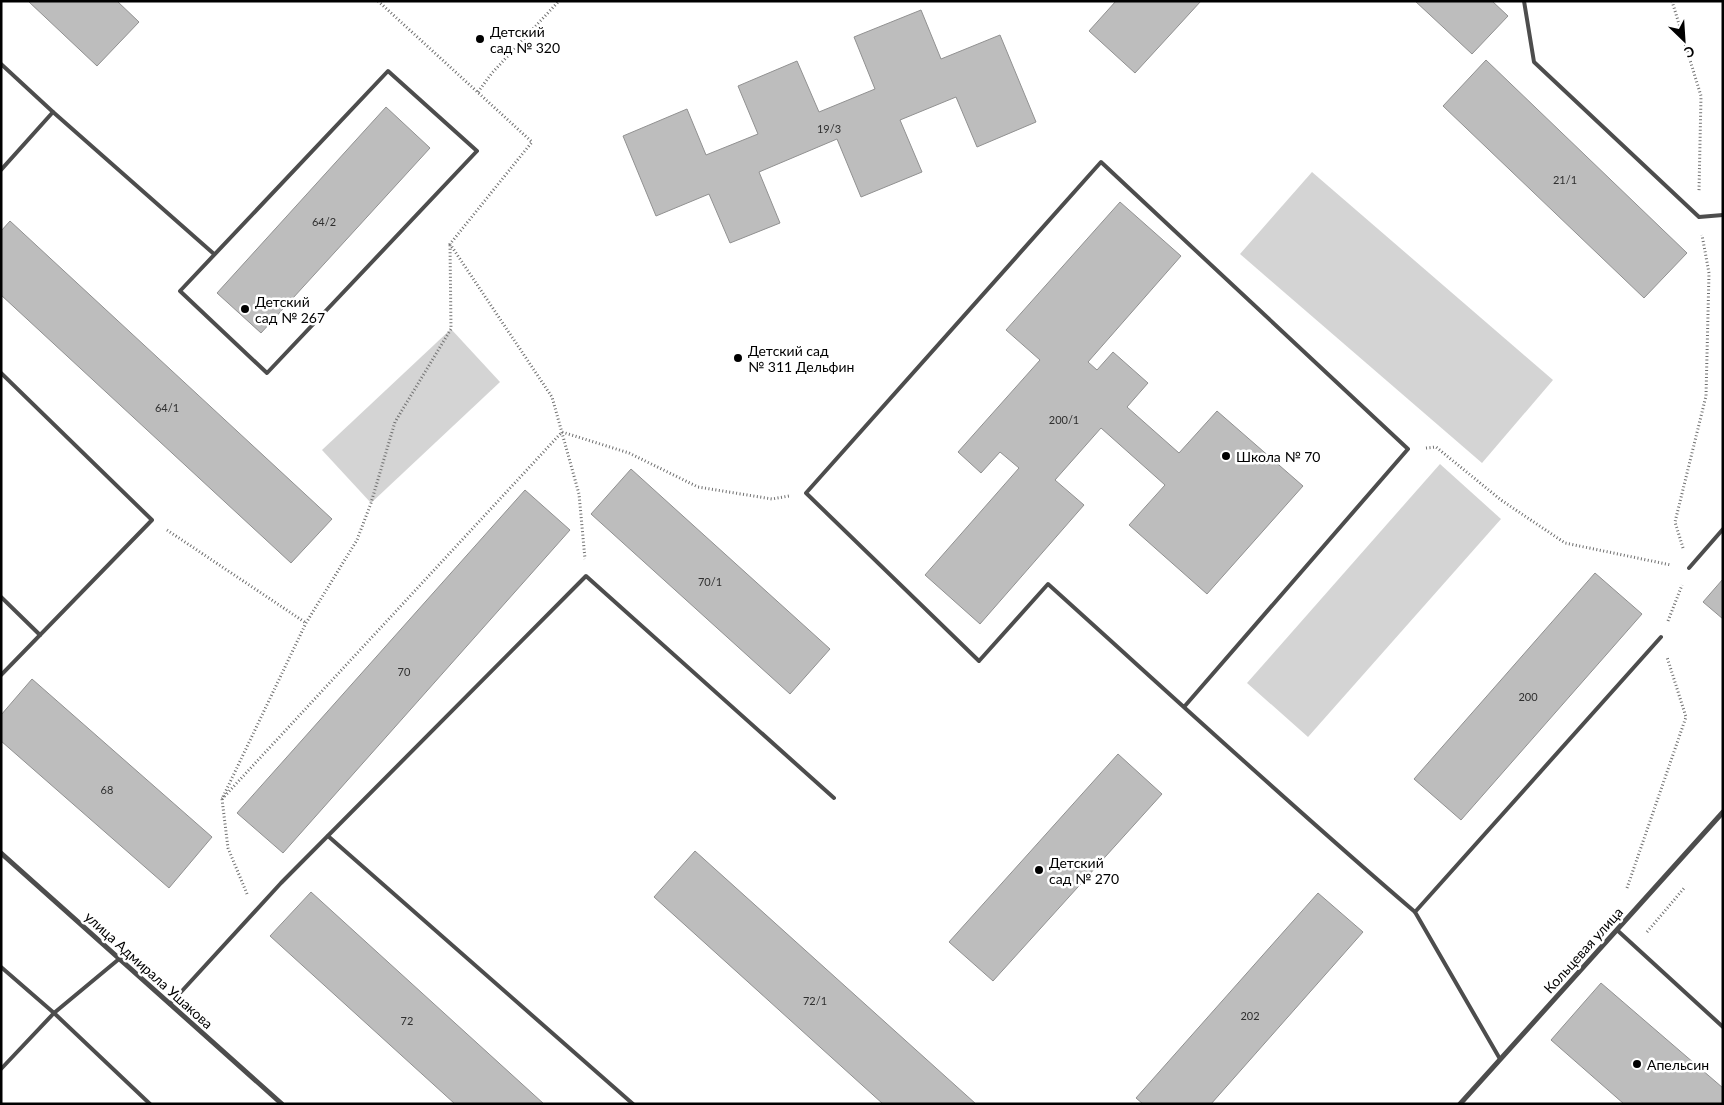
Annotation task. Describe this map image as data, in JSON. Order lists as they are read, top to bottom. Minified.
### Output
{"streets":{"street":["Кольцевая улица","улица Адмирала Ушакова"]},"places":["Детский сад № 320","Детский сад № 267","Детский сад № 311 Дельфин","Школа № 70","Детский сад № 270","Апельсин"],"house_numbers":["19/3","21/1","64/2","64/1","200/1","70/1","70","200","68","72/1","202","72"],"north":"bottom right"}
